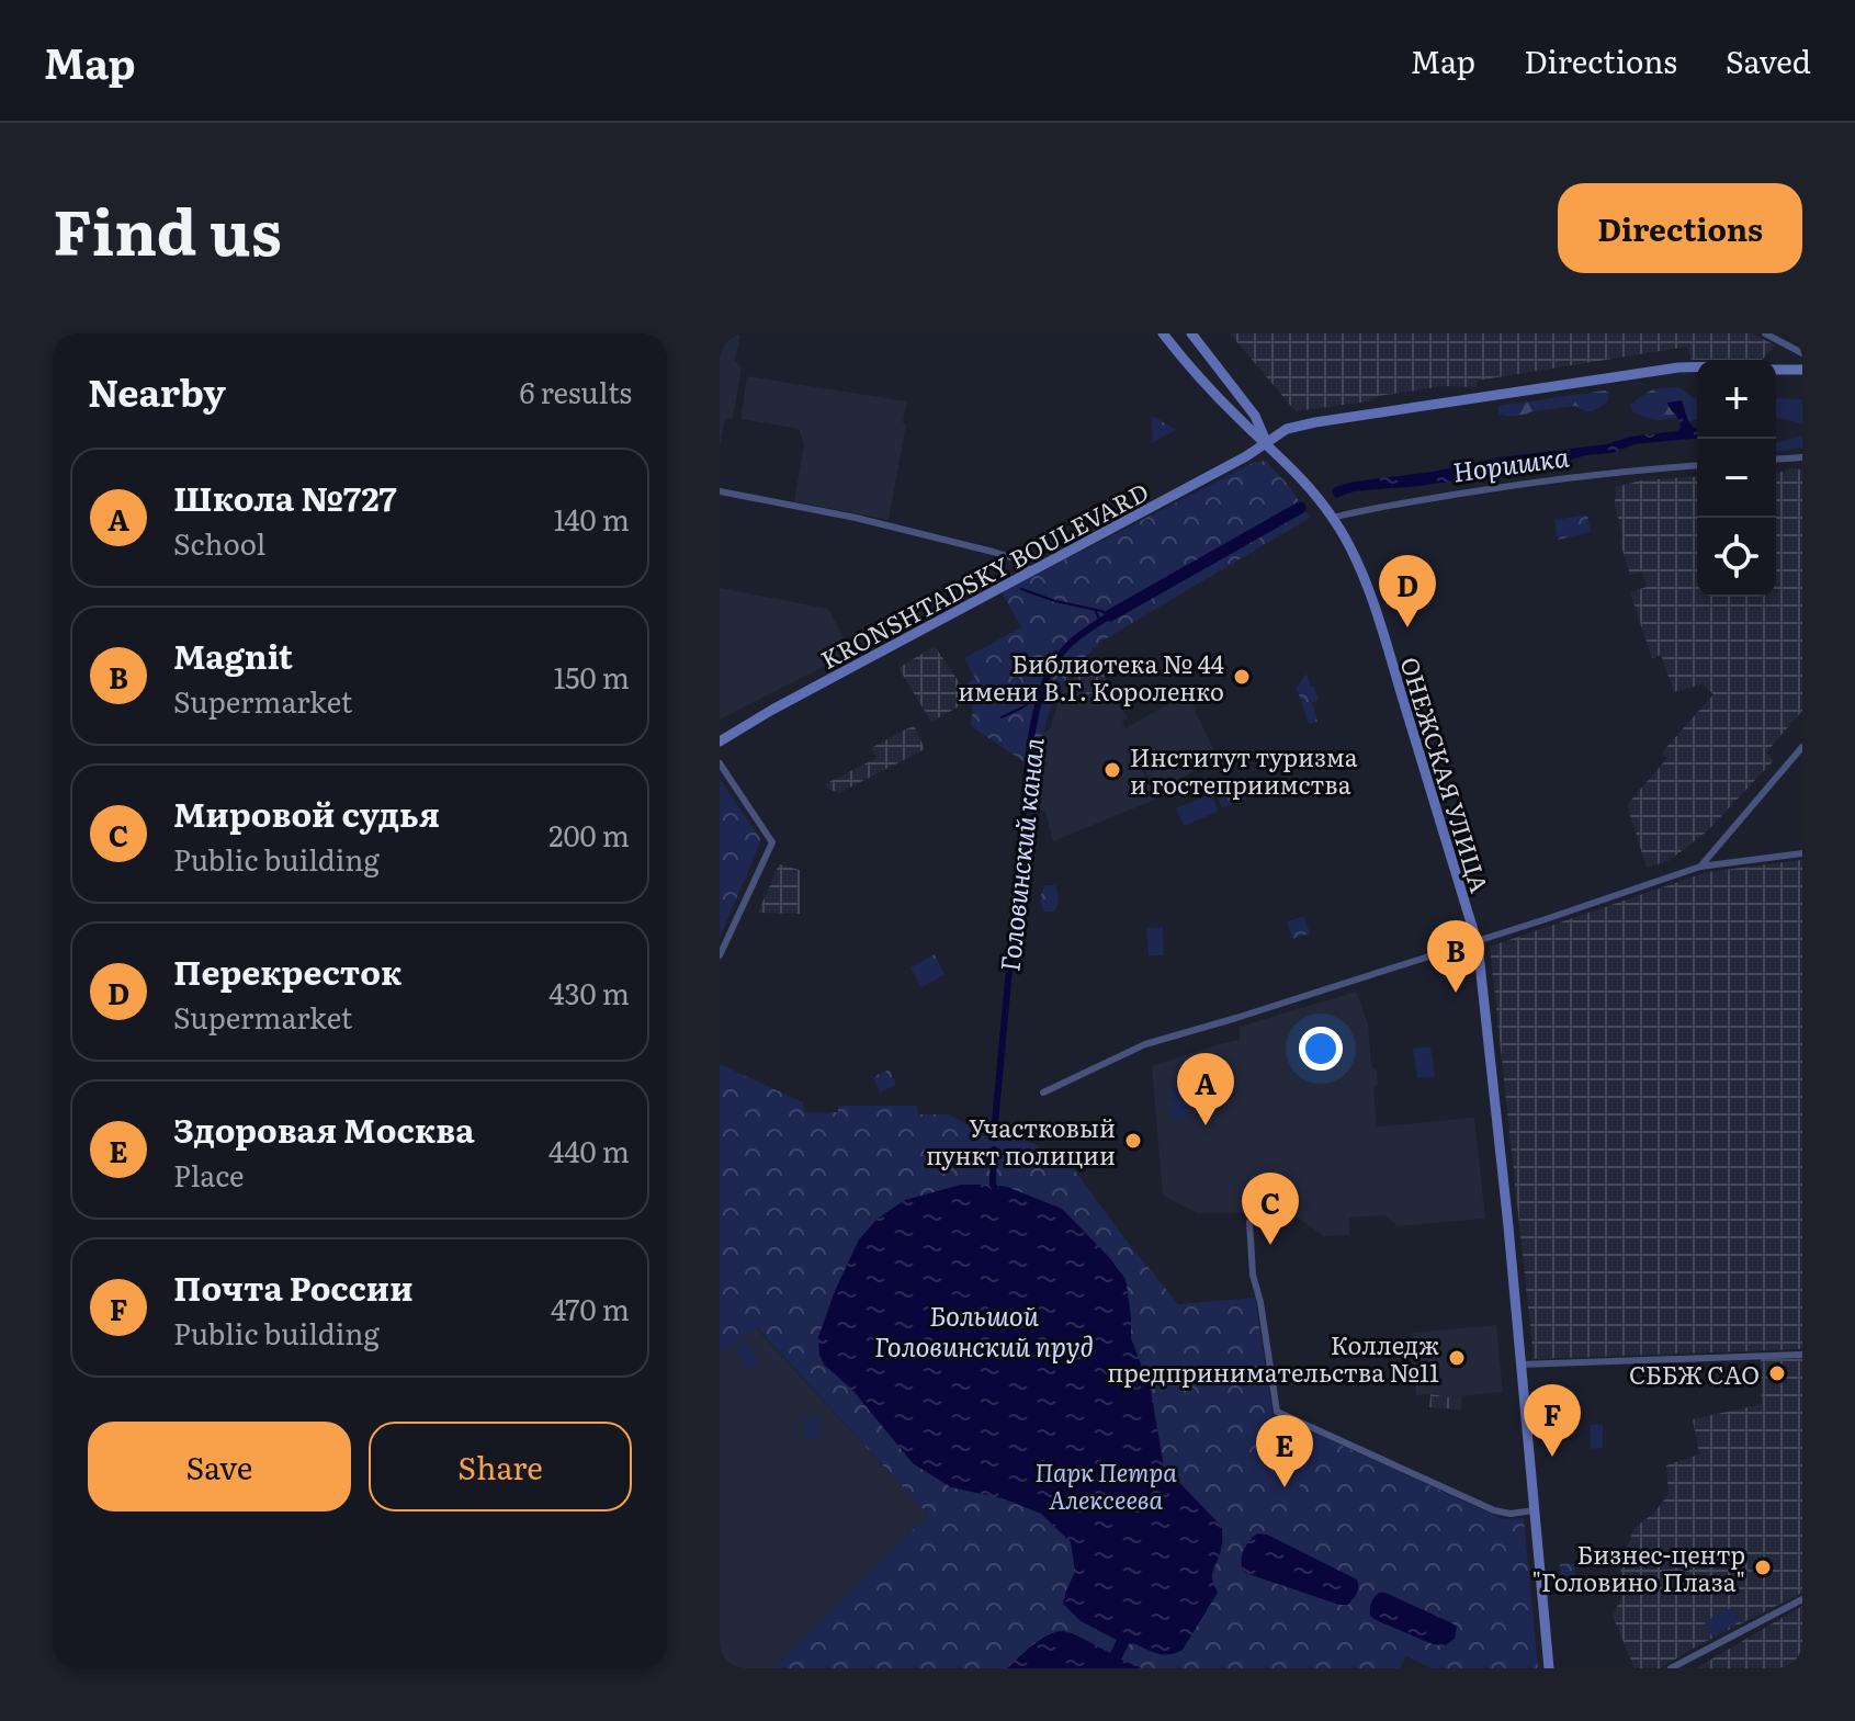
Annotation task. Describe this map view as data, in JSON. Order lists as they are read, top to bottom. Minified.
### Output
{"streets":{"main road":["KRONSHTADSKY BOULEVARD","ОНЕЖСКАЯ УЛИЦА"]},"crossings":[["KRONSHTADSKY BOULEVARD","ОНЕЖСКАЯ УЛИЦА"]],"water":["Норишка","Головинский канал","Большой Головинский пруд"],"parks":["Парк Петра Алексеева"],"places":["Библиотека № 44 имени В.Г. Короленко","Институт туризма и гостеприимства","Участковый пункт полиции","Колледж предпринимательства №11","СББЖ САО","Бизнес-центр \"Головино Плаза\""],"page":{"header":"Map","nav":["Map","Directions","Saved"],"title":"Find us","buttons":["Directions",["Save","Share"]],"heading":["Nearby","6 results"],"map_buttons":["+","−"],"list":[{"mark":"A","name":"Школа №727","note":"School","value":"140 m"},{"mark":"B","name":"Magnit","note":"Supermarket","value":"150 m"},{"mark":"C","name":"Мировой судья","note":"Public building","value":"200 m"},{"mark":"D","name":"Перекресток","note":"Supermarket","value":"430 m"},{"mark":"E","name":"Здоровая Москва","note":"Place","value":"440 m"},{"mark":"F","name":"Почта России","note":"Public building","value":"470 m"}],"pins":["D","B","A","C","F","E"]}}
